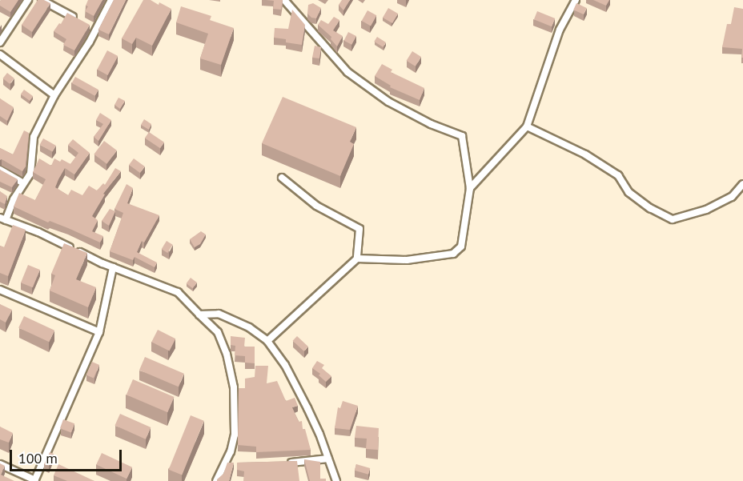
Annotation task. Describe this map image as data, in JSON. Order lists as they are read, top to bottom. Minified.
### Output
{"scale_bar":"100 m"}
